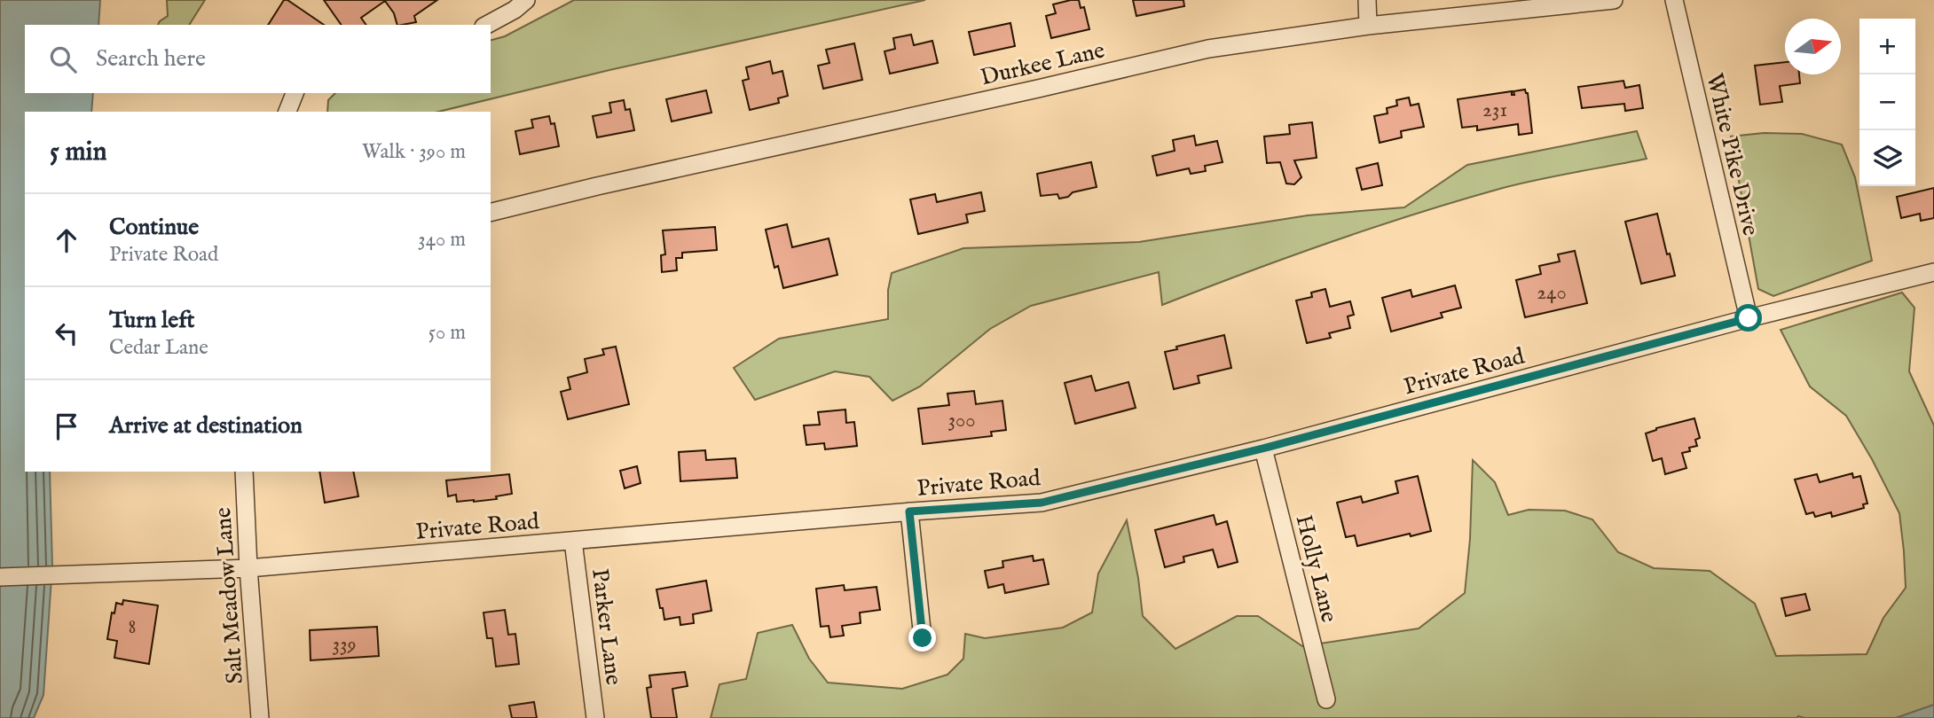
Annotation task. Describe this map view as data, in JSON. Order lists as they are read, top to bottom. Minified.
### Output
{"streets":{"street":["Durkee Lane","White Pike Drive","Private Road","Holly Lane","Salt Meadow Lane","Parker Lane"]},"crossings":[["White Pike Drive","Private Road"],["Private Road","Holly Lane"],["Private Road","Salt Meadow Lane"],["Private Road","Parker Lane"]],"house_numbers":["231","240","300","8","339"],"north":"right","page":{"map_buttons":["+","−"],"search":"Search here","heading":["5 min","Walk · 390 m"],"list":[["Continue","Private Road","340 m"],["Turn left","Cedar Lane","50 m"],"Arrive at destination"]}}
